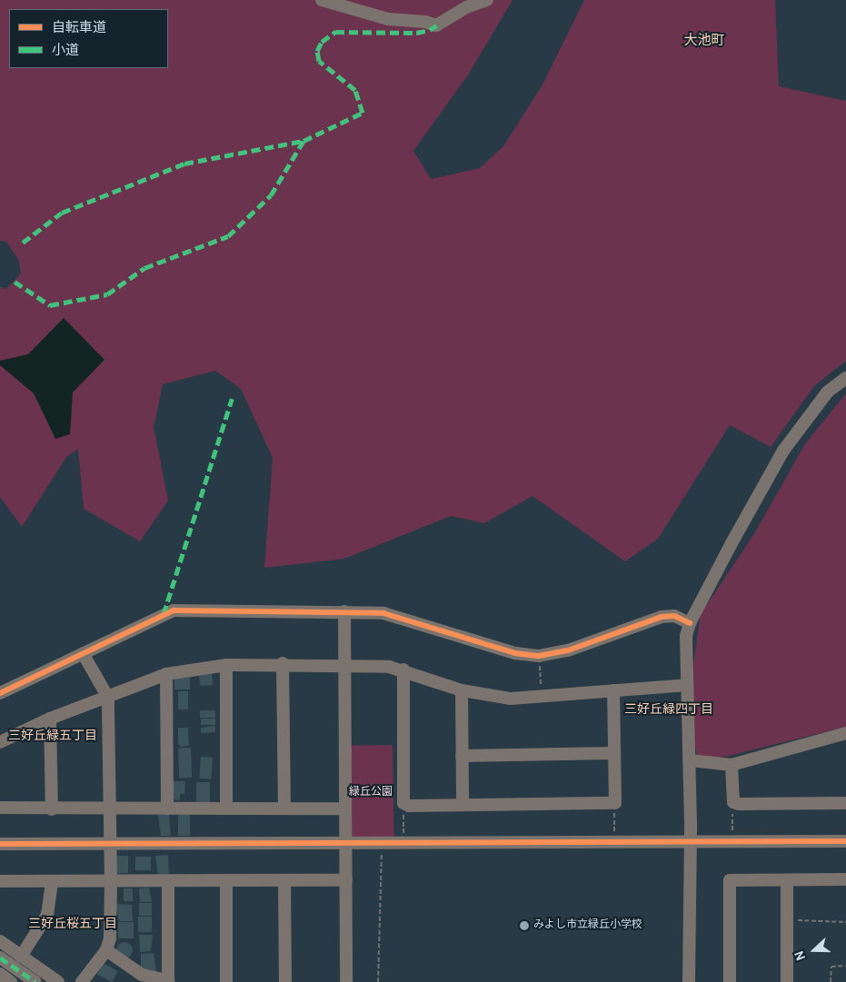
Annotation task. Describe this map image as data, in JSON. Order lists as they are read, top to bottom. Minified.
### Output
{"districts":["大池町","三好丘緑四丁目","三好丘緑五丁目","三好丘桜五丁目"],"parks":["緑丘公園"],"places":["みよし市立緑丘小学校"],"legend":["自転車道","小道"],"north":"left"}
